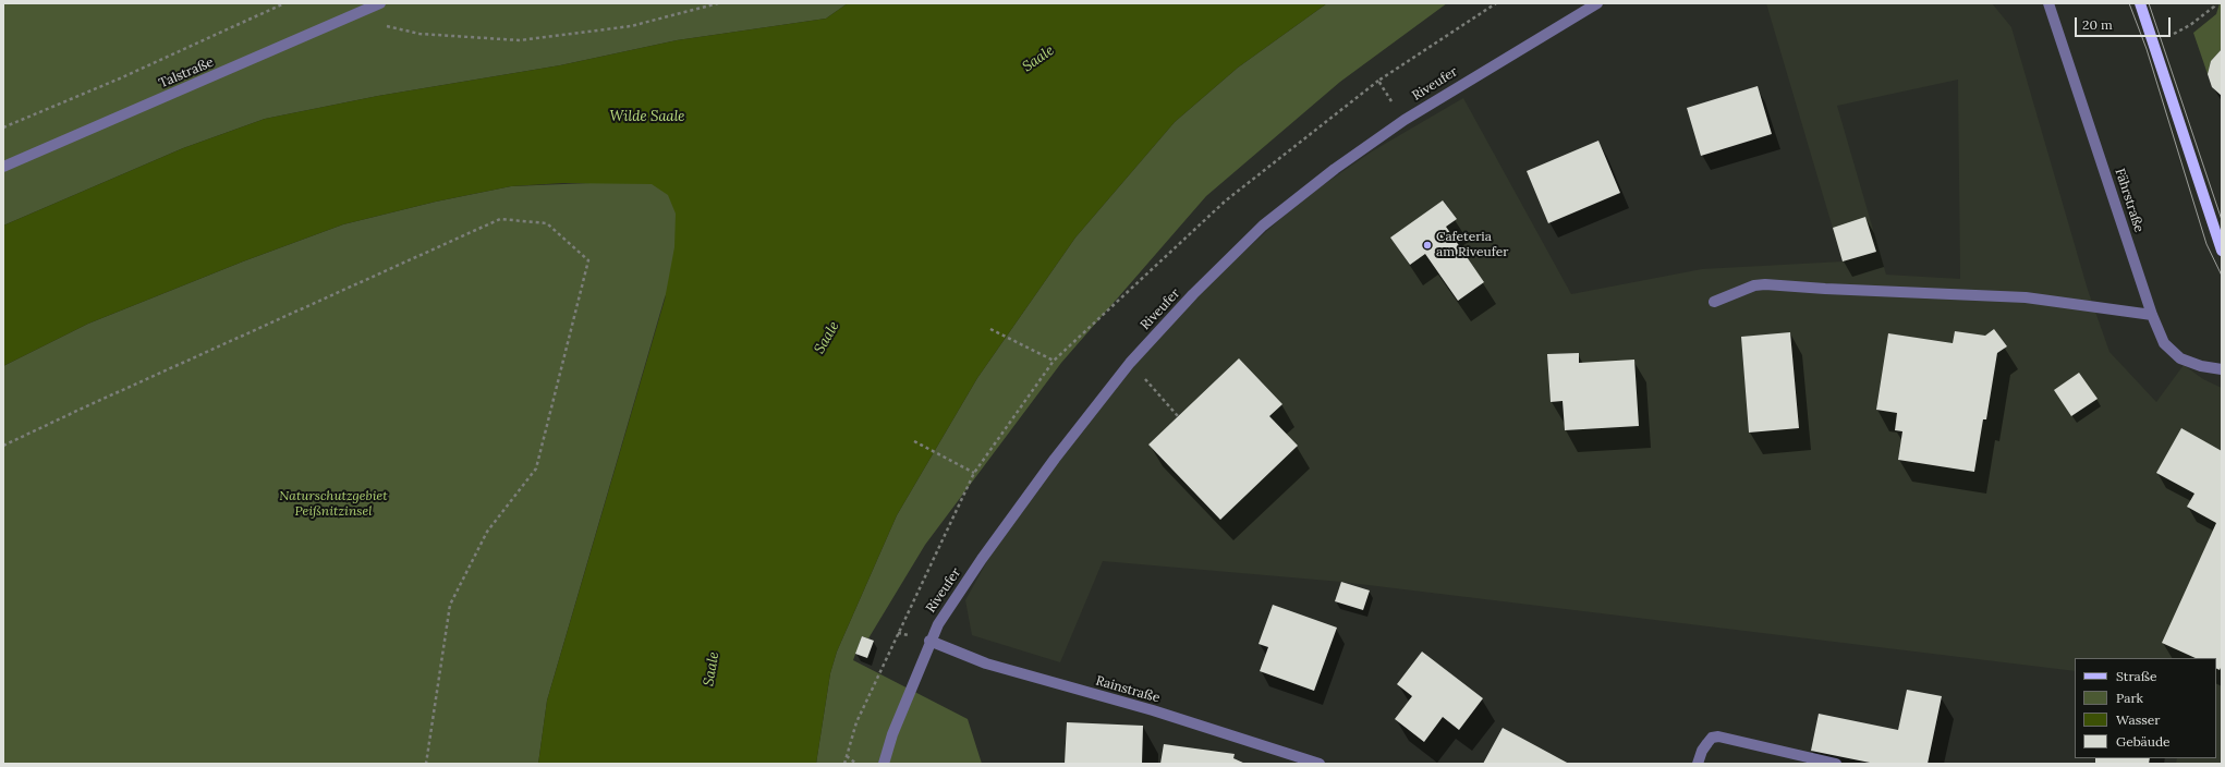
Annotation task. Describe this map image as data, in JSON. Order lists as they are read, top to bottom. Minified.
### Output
{"streets":{"street":["Talstraße","Riveufer","Fährstraße","Rainstraße"]},"crossings":[["Riveufer","Rainstraße"]],"water":["Saale","Wilde Saale"],"parks":["Naturschutzgebiet Peißnitzinsel"],"places":["Cafeteria am Riveufer"],"legend":["Straße","Park","Wasser","Gebäude"],"scale_bar":"20 m"}
